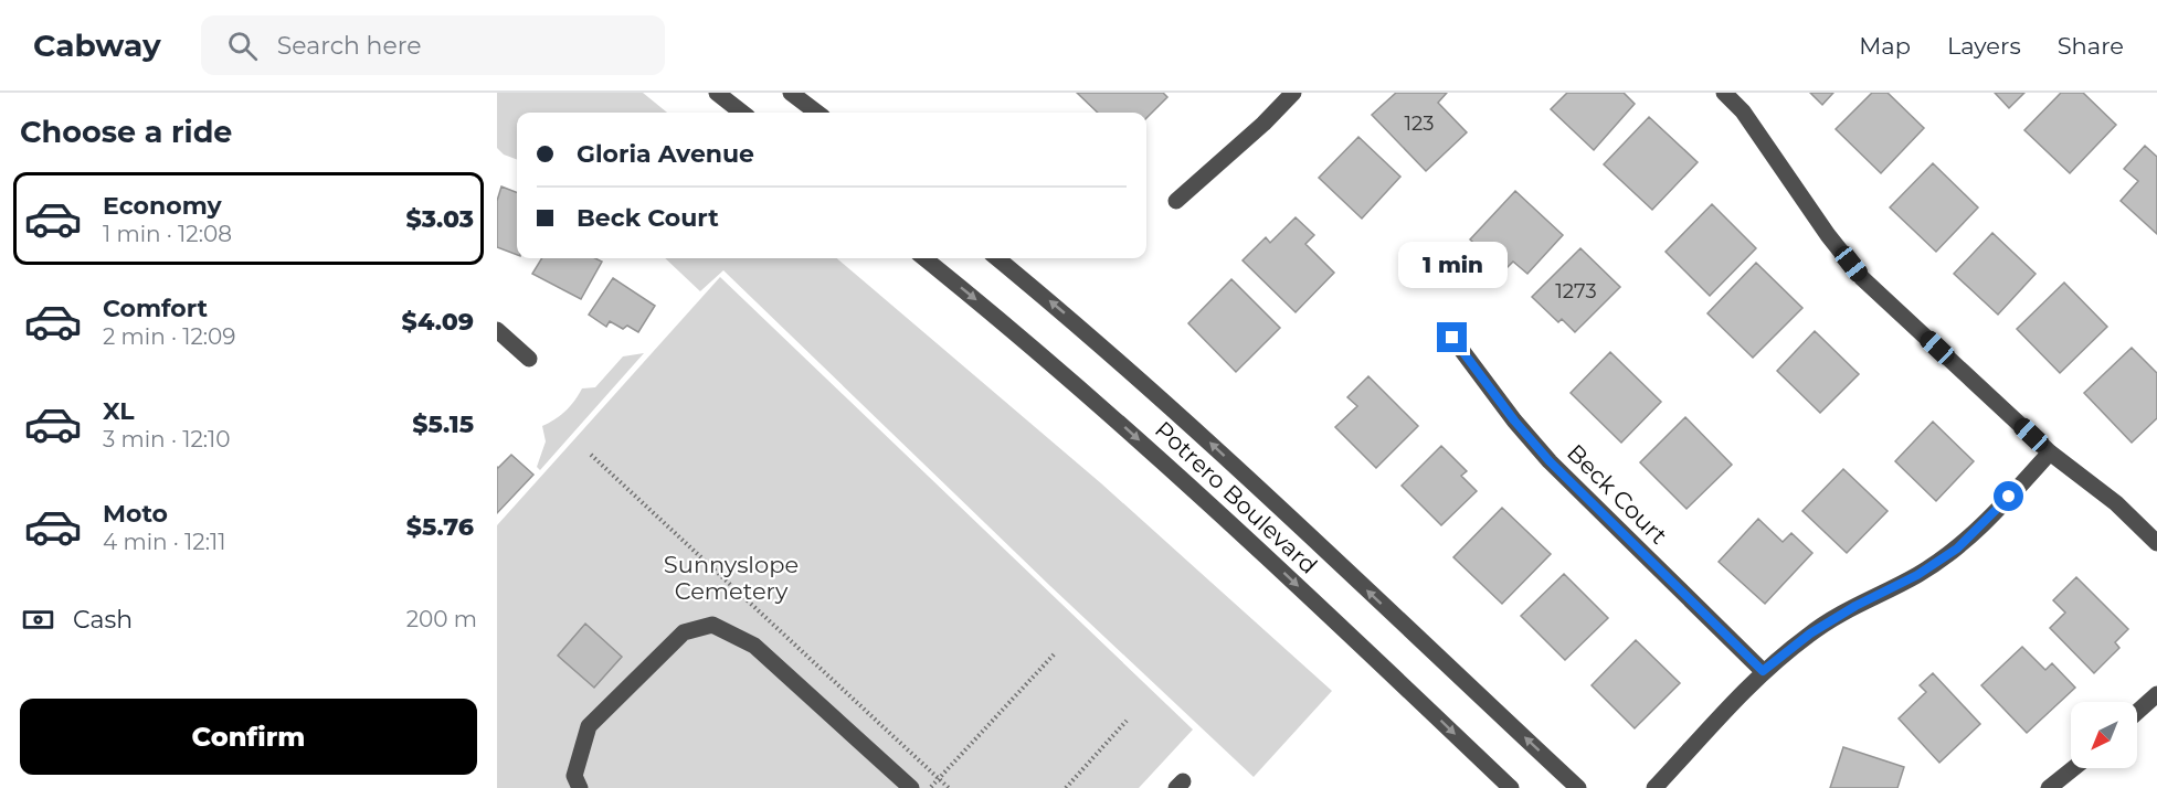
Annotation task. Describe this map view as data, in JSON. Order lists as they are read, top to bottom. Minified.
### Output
{"streets":{"street":["Beck Court","Potrero Boulevard"]},"parks":["Sunnyslope Cemetery"],"house_numbers":["123","1273"],"north":"bottom left","page":{"header":"Cabway","search":"Search here","nav":["Map","Layers","Share"],"heading":"Choose a ride","banner":["Gloria Avenue","Beck Court"],"list":[{"name":"Economy","note":"1 min · 12:08","value":"$3.03"},{"name":"Comfort","note":"2 min · 12:09","value":"$4.09"},{"name":"XL","note":"3 min · 12:10","value":"$5.15"},{"name":"Moto","note":"4 min · 12:11","value":"$5.76"}],"bubble":"1 min","pay":["Cash","200 m"],"buttons":"Confirm"}}
